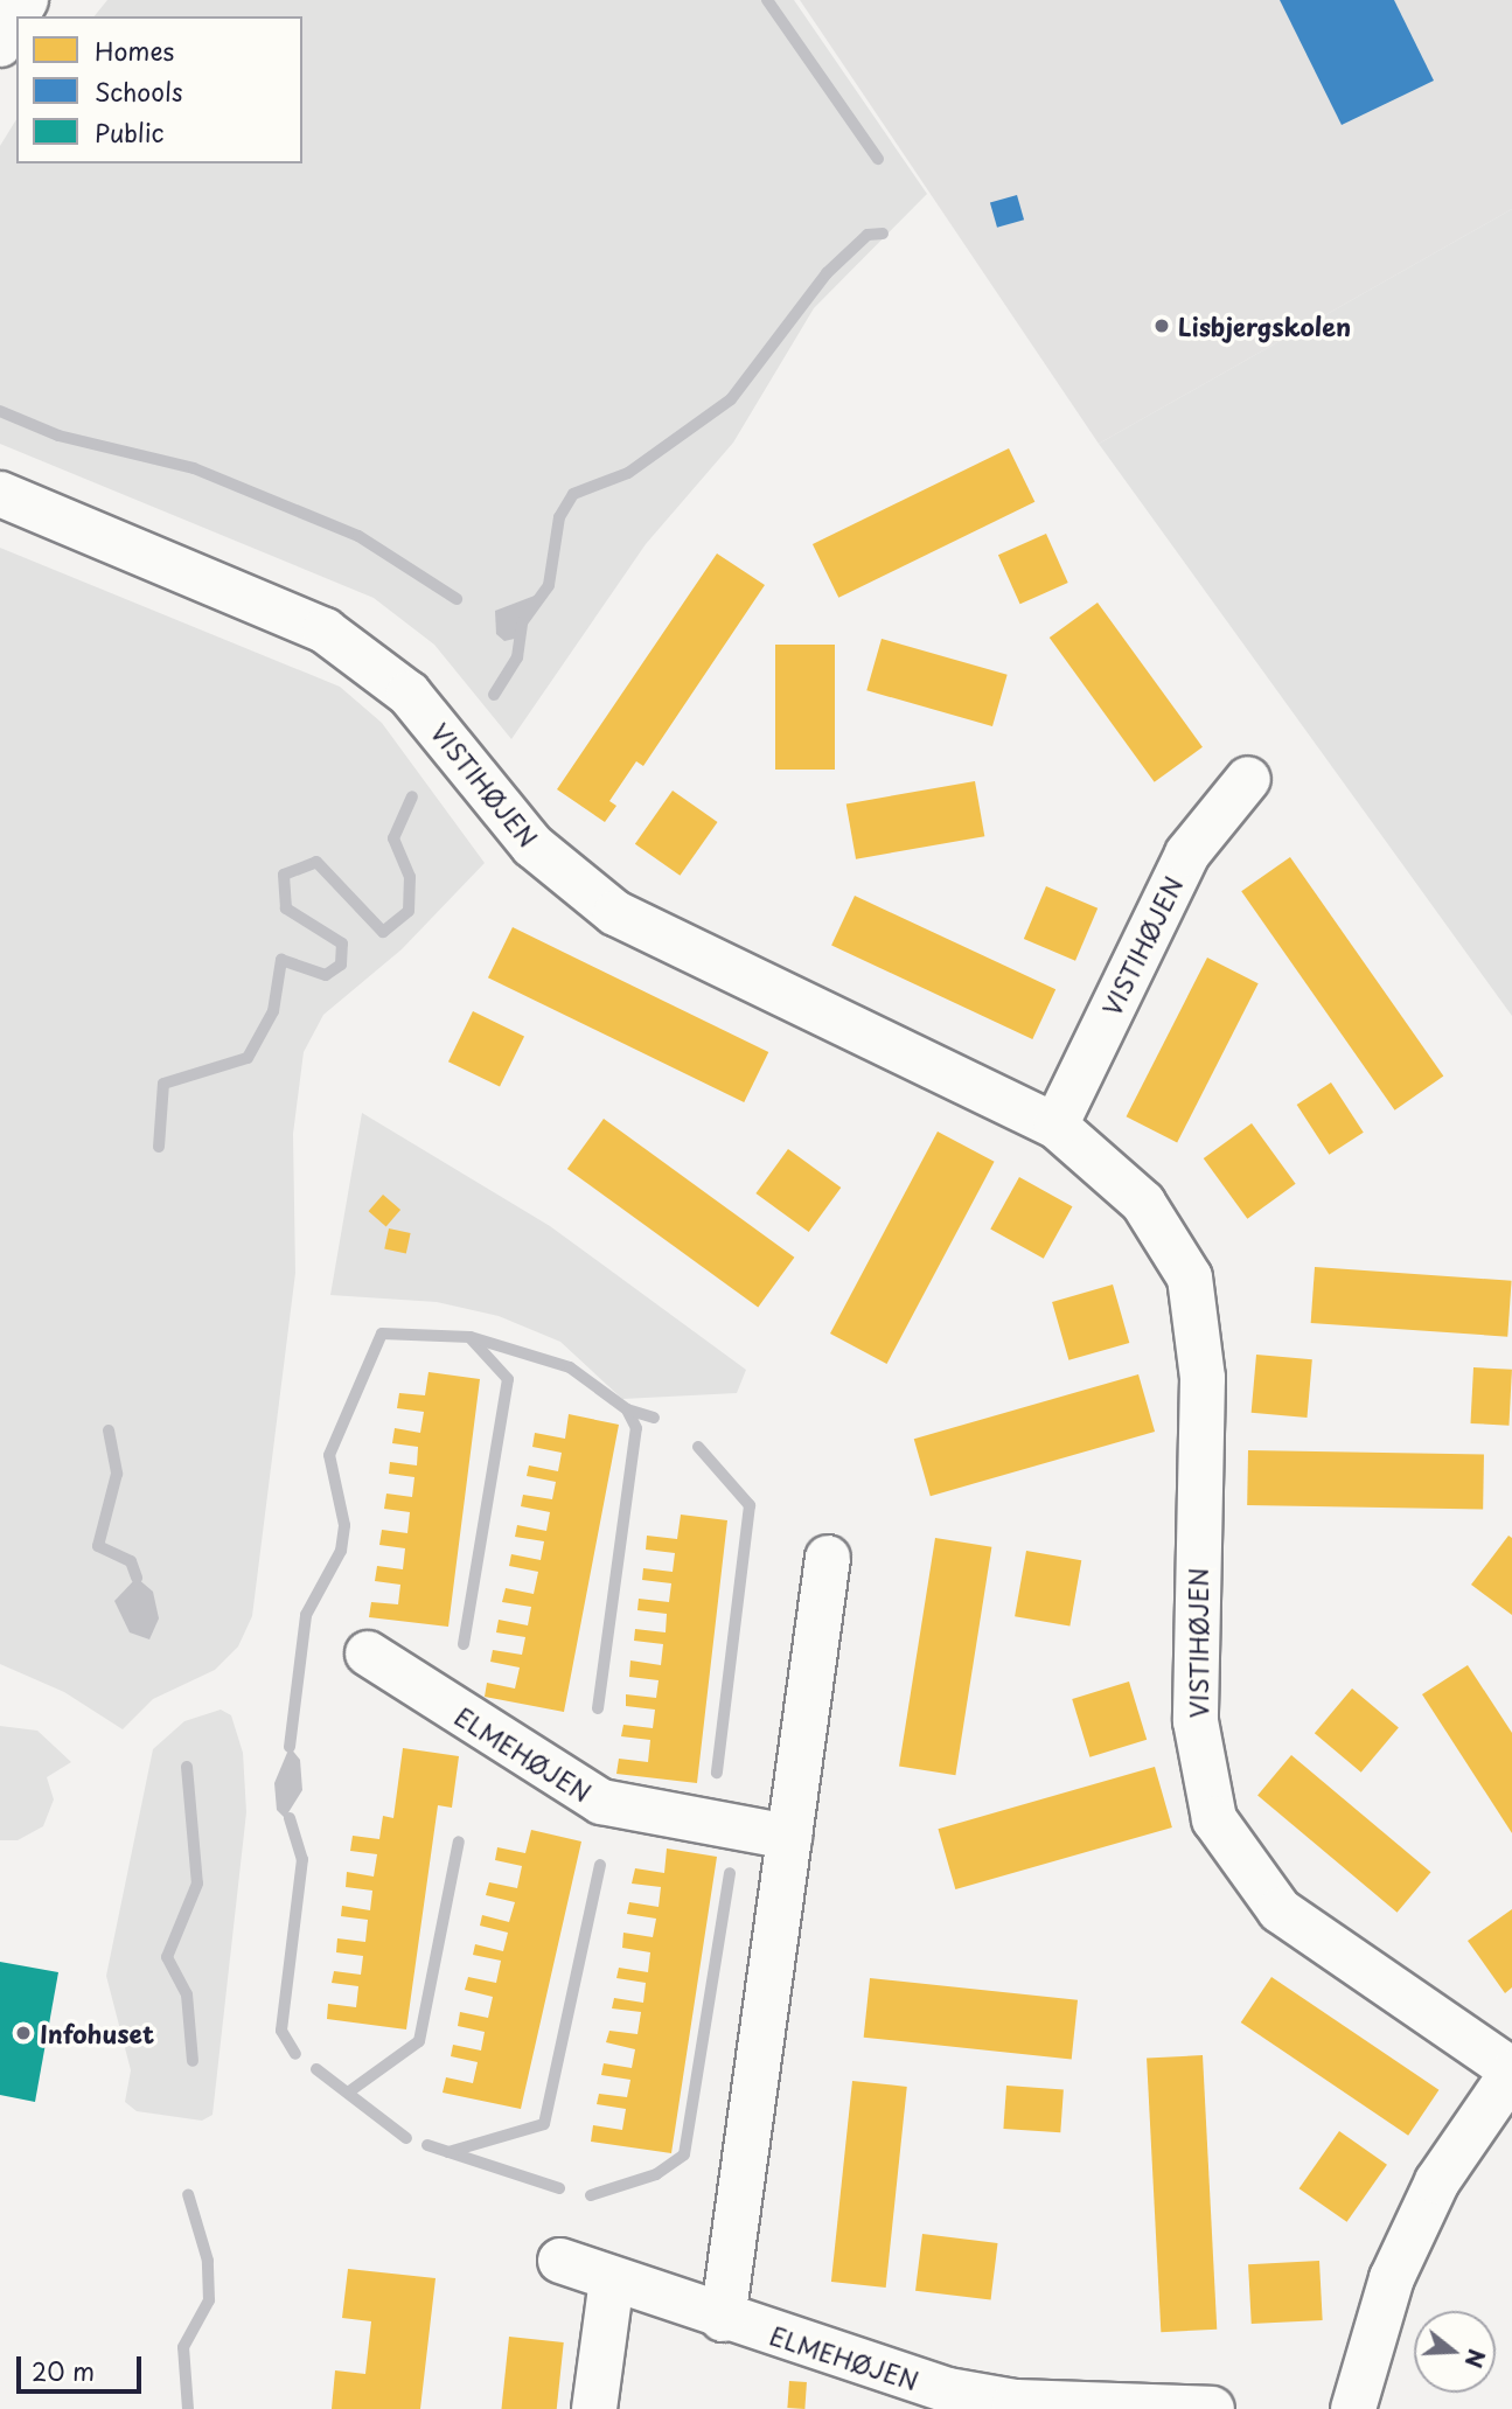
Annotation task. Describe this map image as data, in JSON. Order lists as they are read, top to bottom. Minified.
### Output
{"streets":{"street":["VISTIHØJEN","ELMEHØJEN"]},"places":["Lisbjergskolen","Infohuset"],"legend":["Homes","Schools","Public"],"scale_bar":"20 m","north":"right"}
